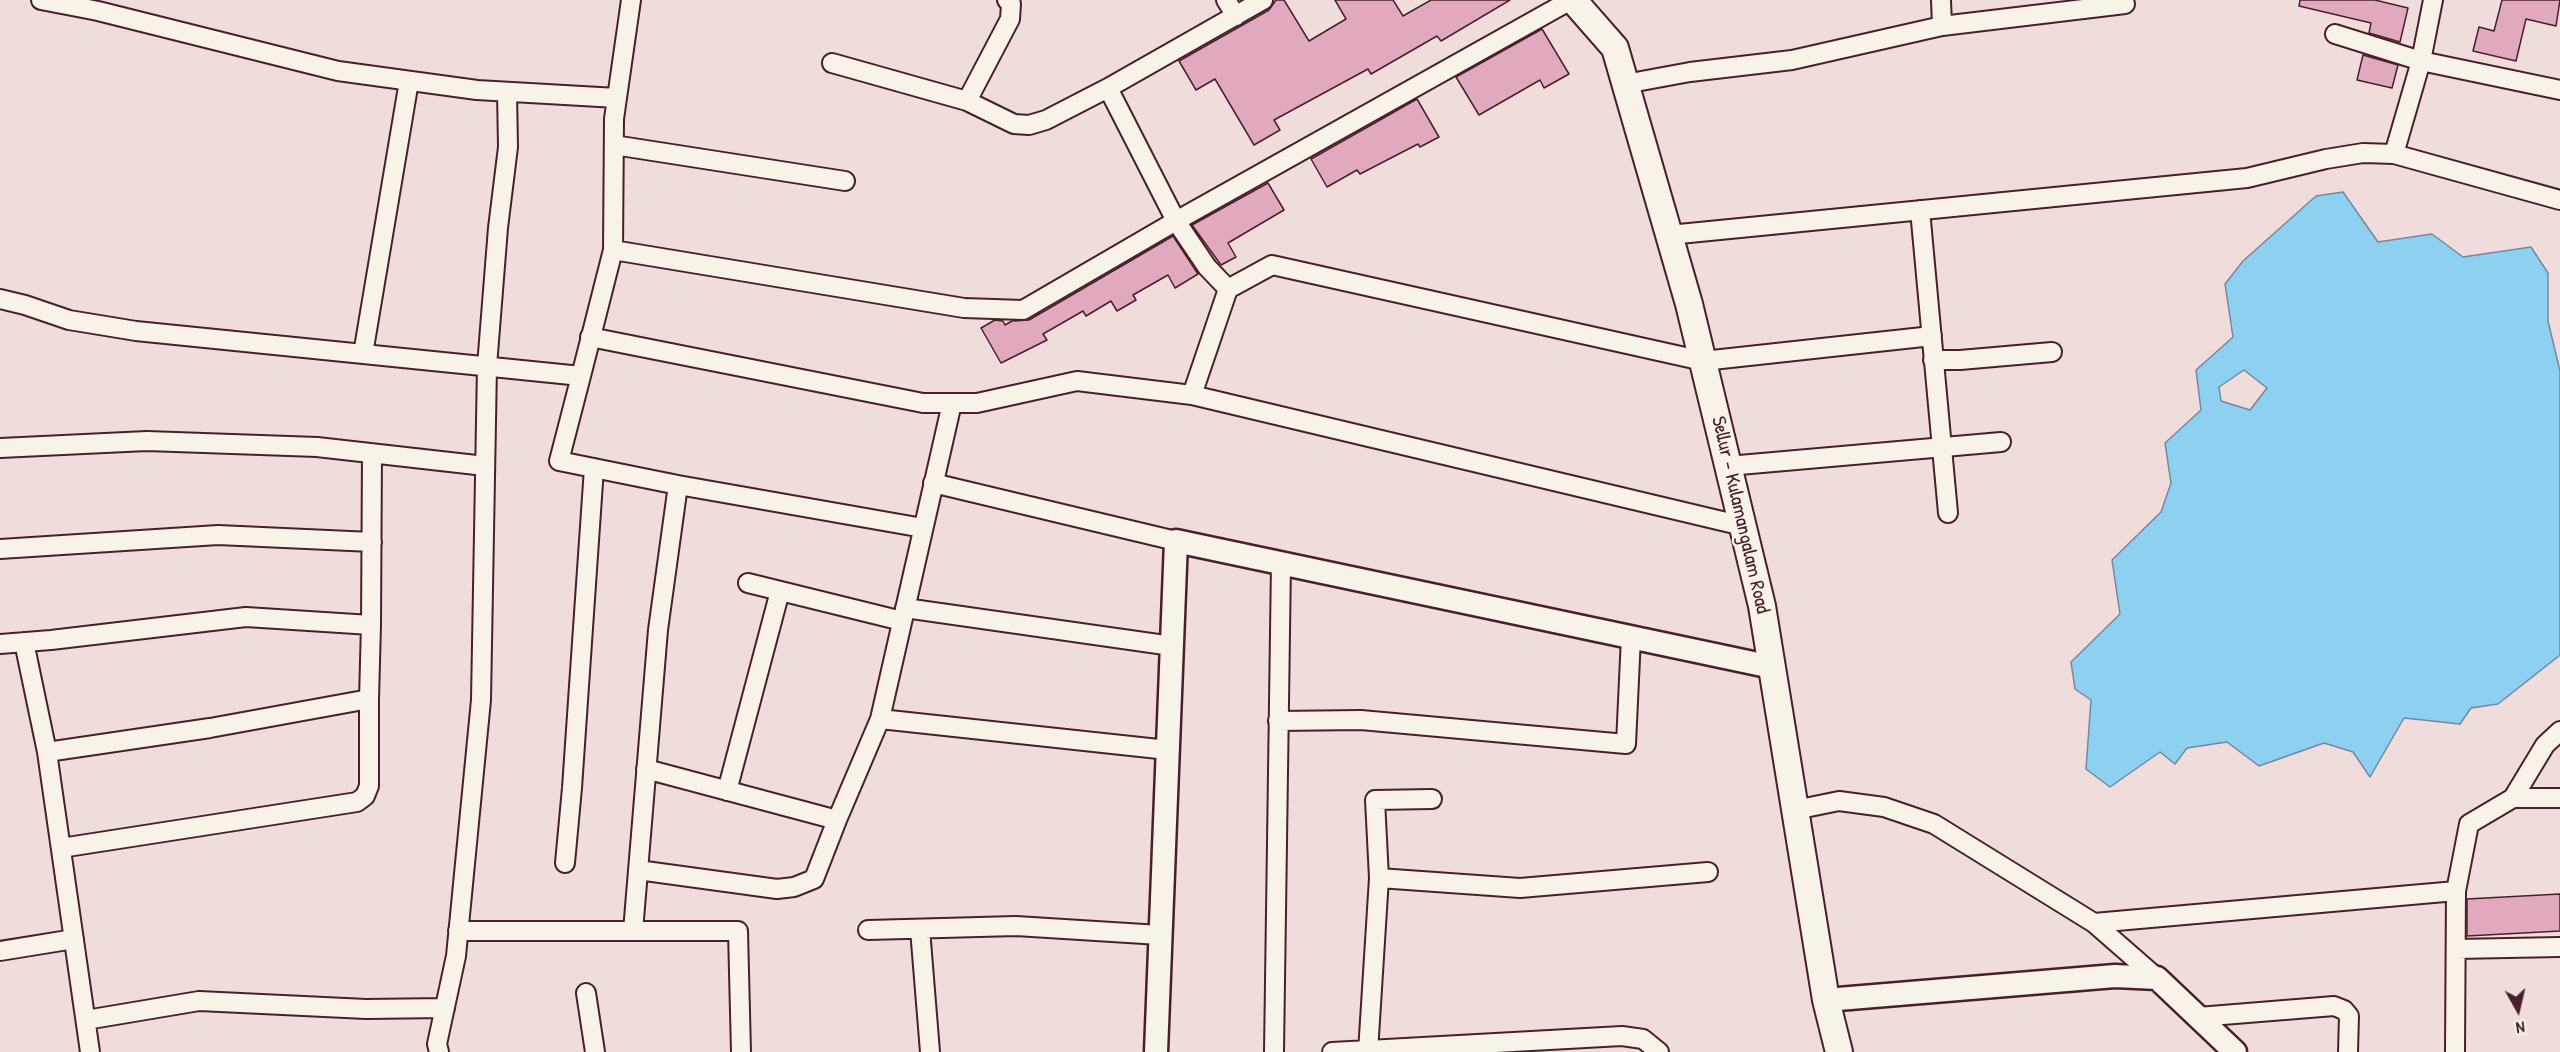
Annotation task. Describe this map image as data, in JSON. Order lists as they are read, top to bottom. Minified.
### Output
{"streets":{"main road":["Sellur - Kulamangalam Road"]},"north":"bottom"}
